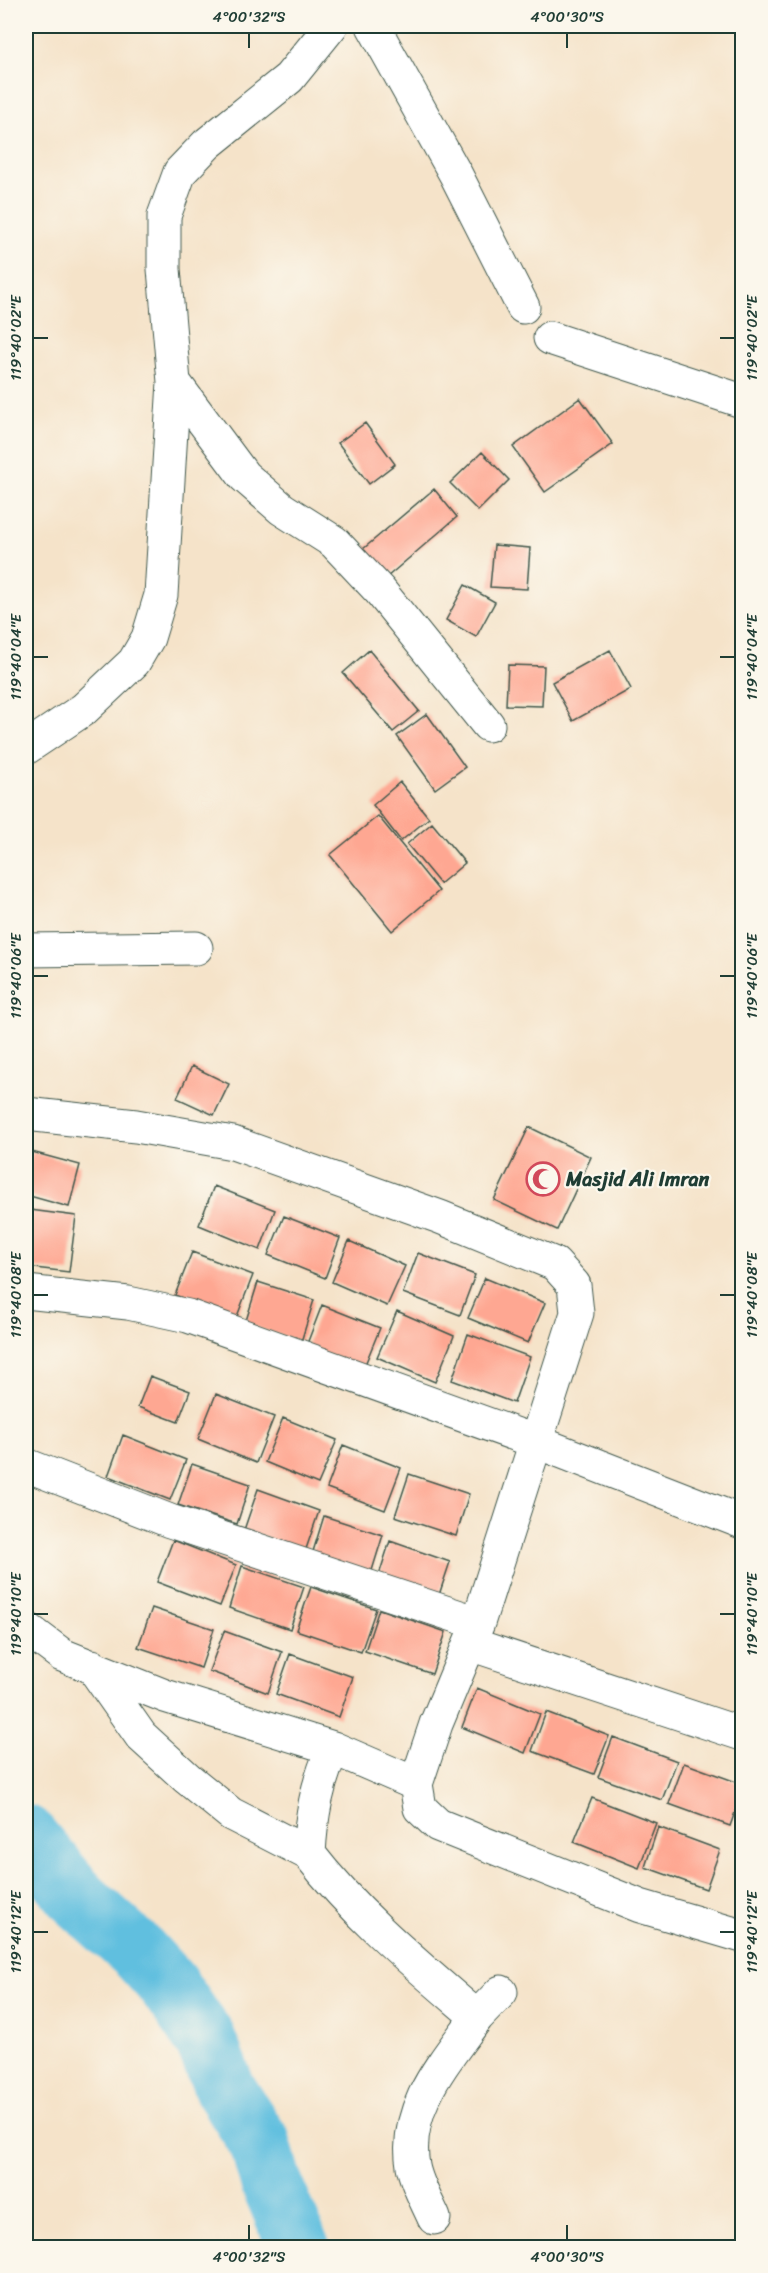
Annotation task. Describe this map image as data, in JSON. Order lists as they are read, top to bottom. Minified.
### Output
{"places":{"mosque":["Masjid Ali Imran"]},"coordinates":["4°00'32\"S","4°00'30\"S","119°40'02\"E","119°40'04\"E","119°40'06\"E","119°40'08\"E","119°40'10\"E","119°40'12\"E"]}
